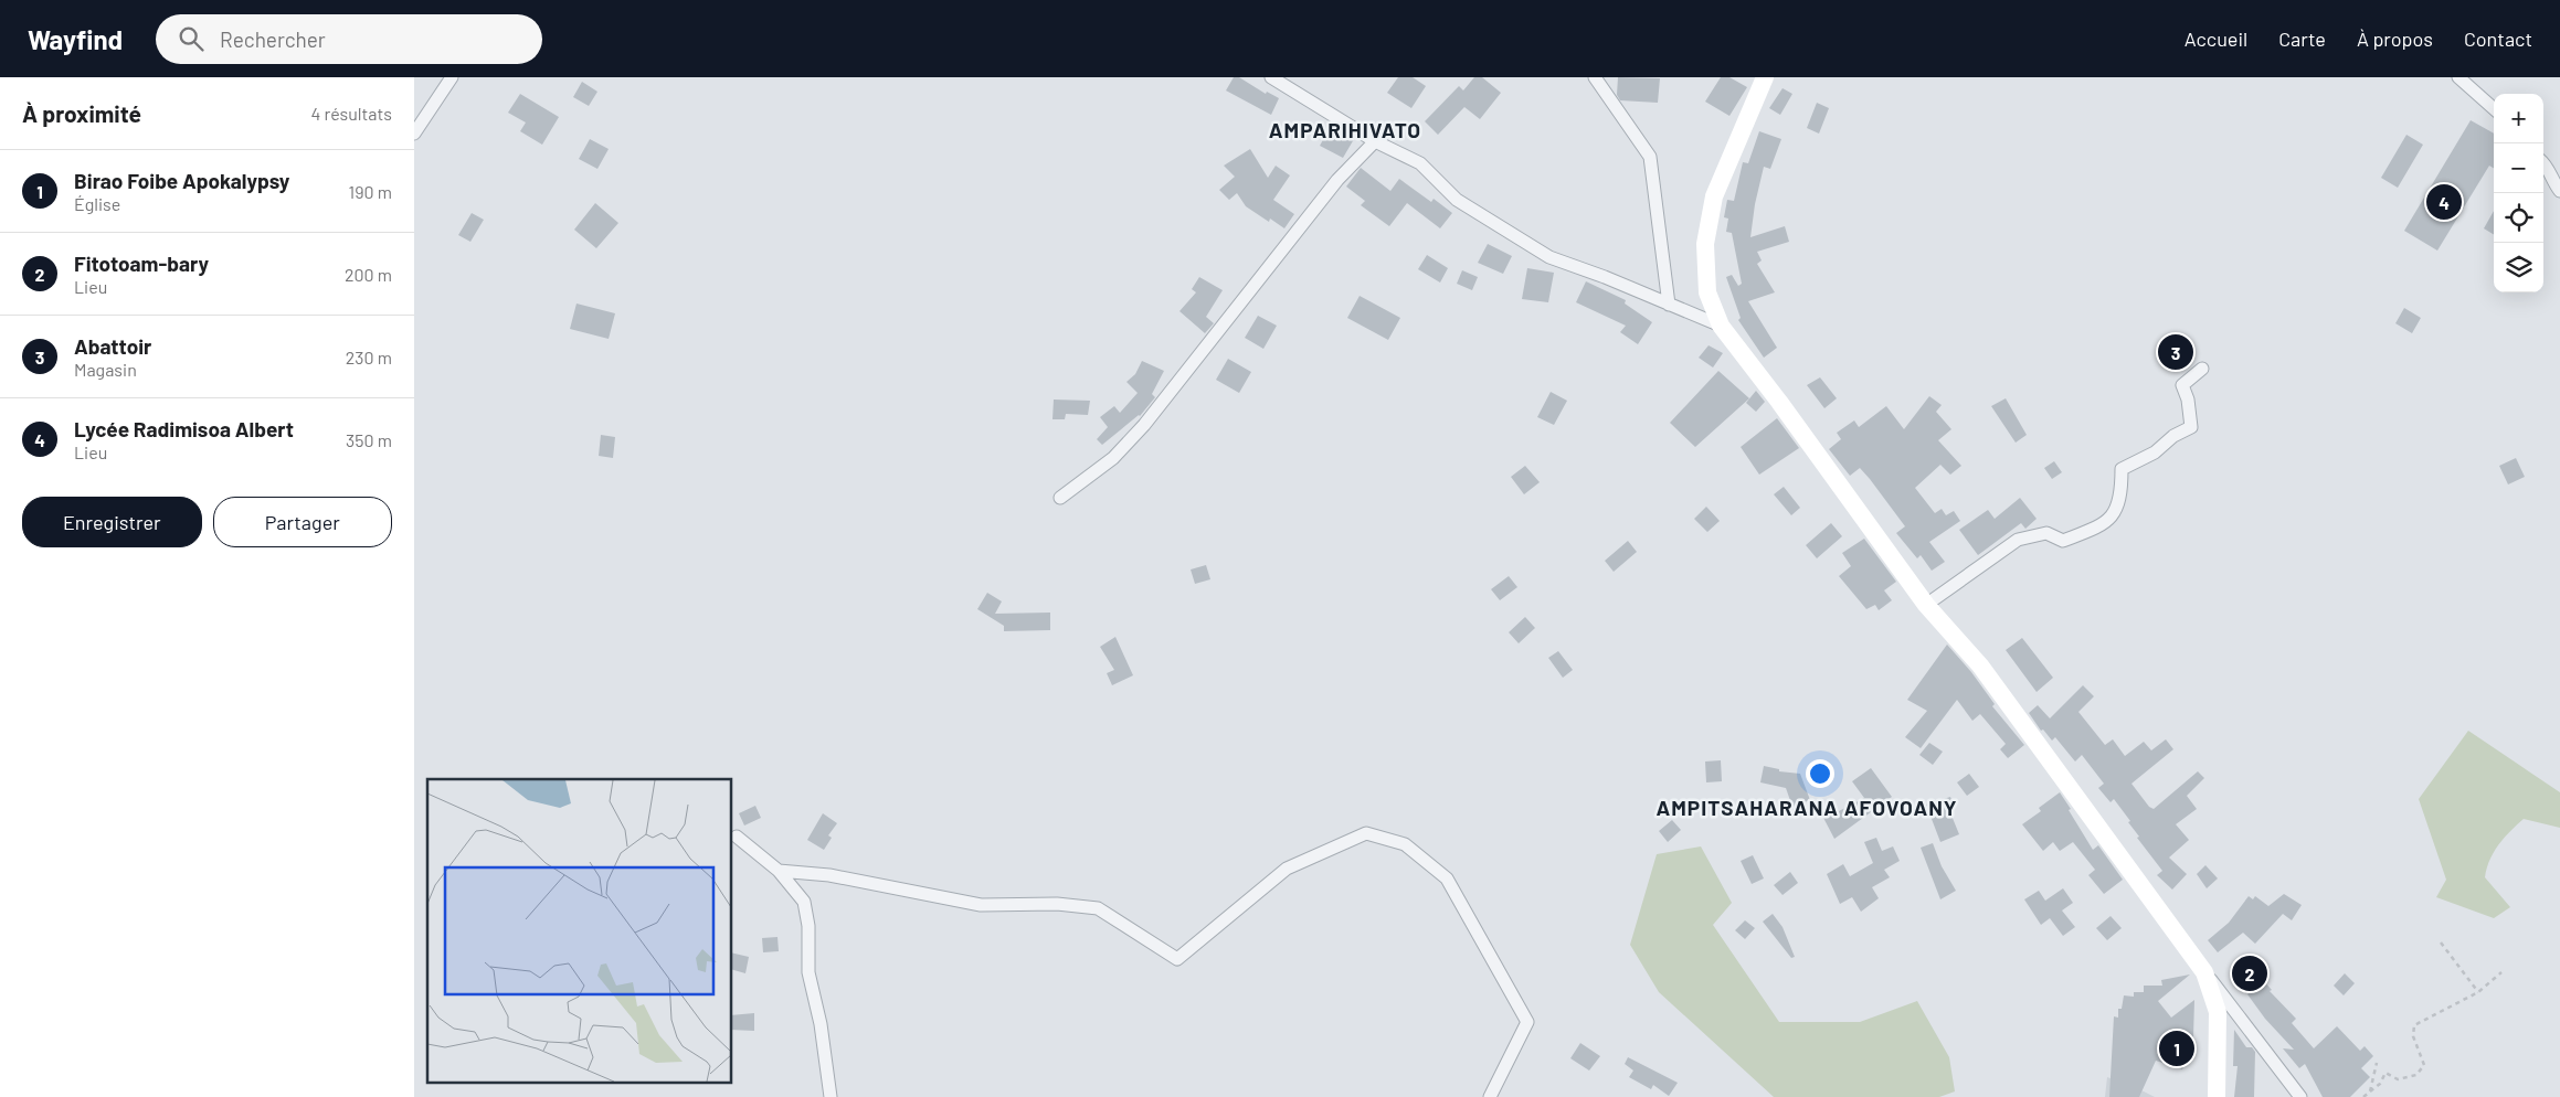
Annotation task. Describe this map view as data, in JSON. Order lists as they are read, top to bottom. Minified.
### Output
{"districts":["AMPARIHIVATO","AMPITSAHARANA AFOVOANY"],"page":{"header":"Wayfind","search":"Rechercher","nav":["Accueil","Carte","À propos","Contact"],"heading":["À proximité","4 résultats"],"map_buttons":["+","−"],"list":[{"mark":"1","name":"Birao Foibe Apokalypsy","note":"Église","value":"190 m"},{"mark":"2","name":"Fitotoam-bary","note":"Lieu","value":"200 m"},{"mark":"3","name":"Abattoir","note":"Magasin","value":"230 m"},{"mark":"4","name":"Lycée Radimisoa Albert","note":"Lieu","value":"350 m"}],"pins":["4","3","2","1"],"buttons":["Enregistrer","Partager"]}}
